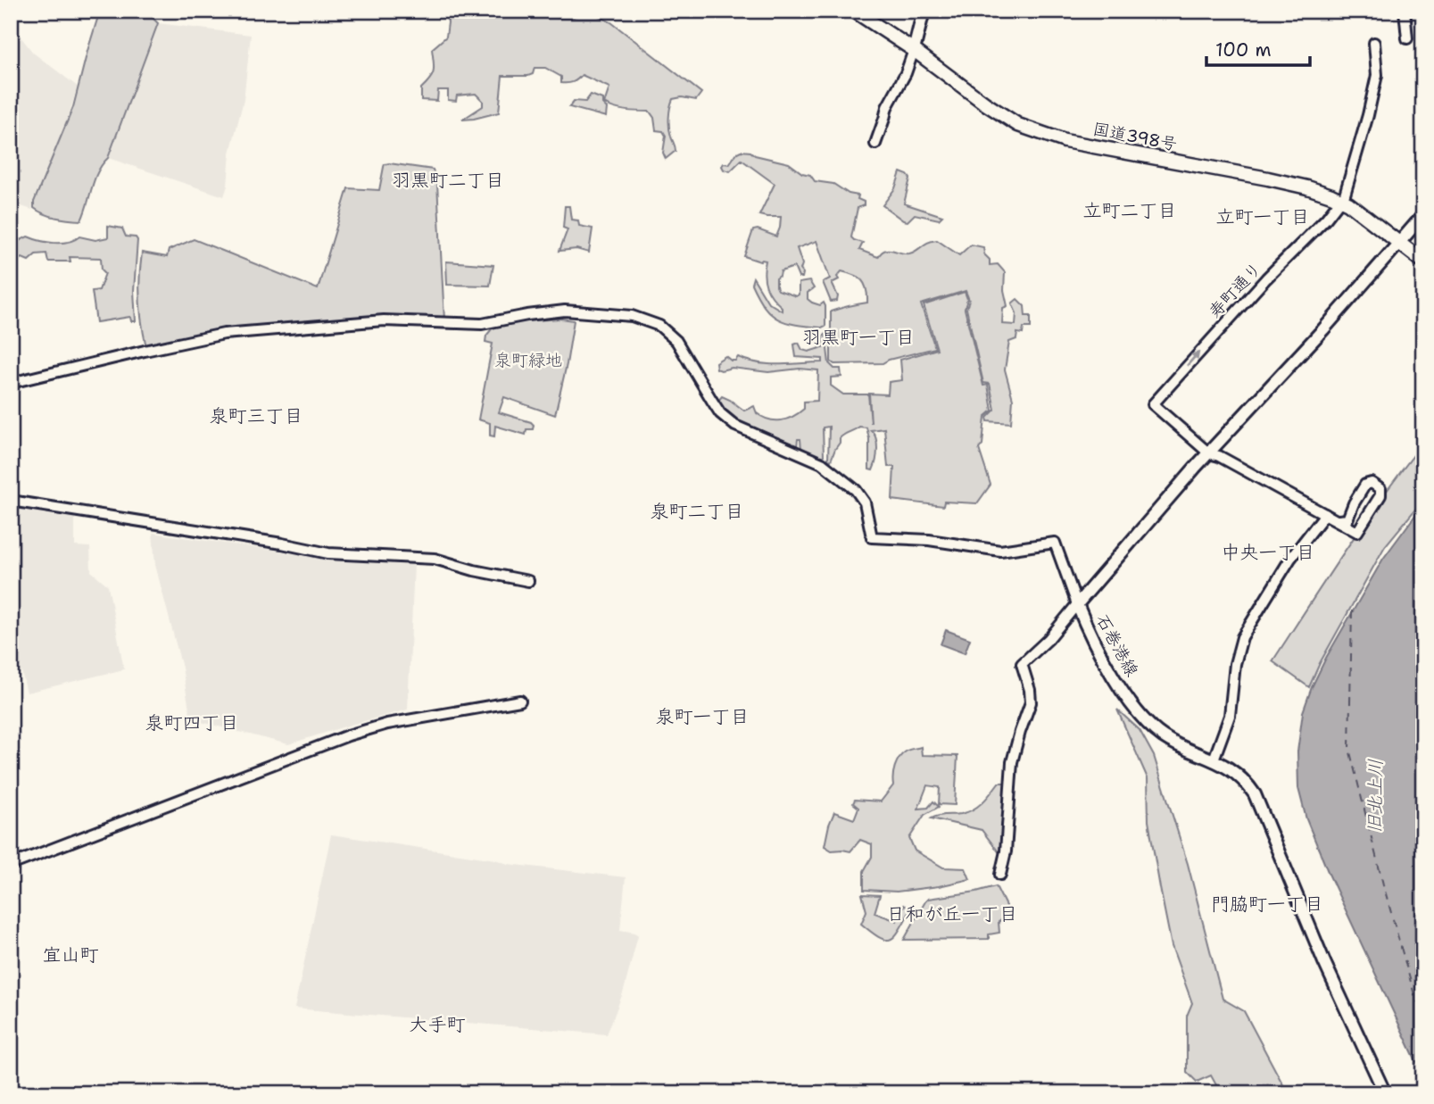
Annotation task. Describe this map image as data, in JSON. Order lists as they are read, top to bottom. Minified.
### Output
{"streets":{"highway":["国道398号"],"main road":["石巻港線"],"street":["寿町通り"]},"crossings":[["国道398号","寿町通り"],["国道398号","石巻港線"],["寿町通り","石巻港線"]],"one_way":["寿町通り"],"districts":["羽黒町二丁目","立町二丁目","立町一丁目","羽黒町一丁目","泉町三丁目","泉町二丁目","中央一丁目","泉町一丁目","泉町四丁目","門脇町一丁目","日和が丘一丁目","宜山町","大手町"],"water":["旧北上川"],"parks":["泉町緑地"],"scale_bar":"100 m"}
